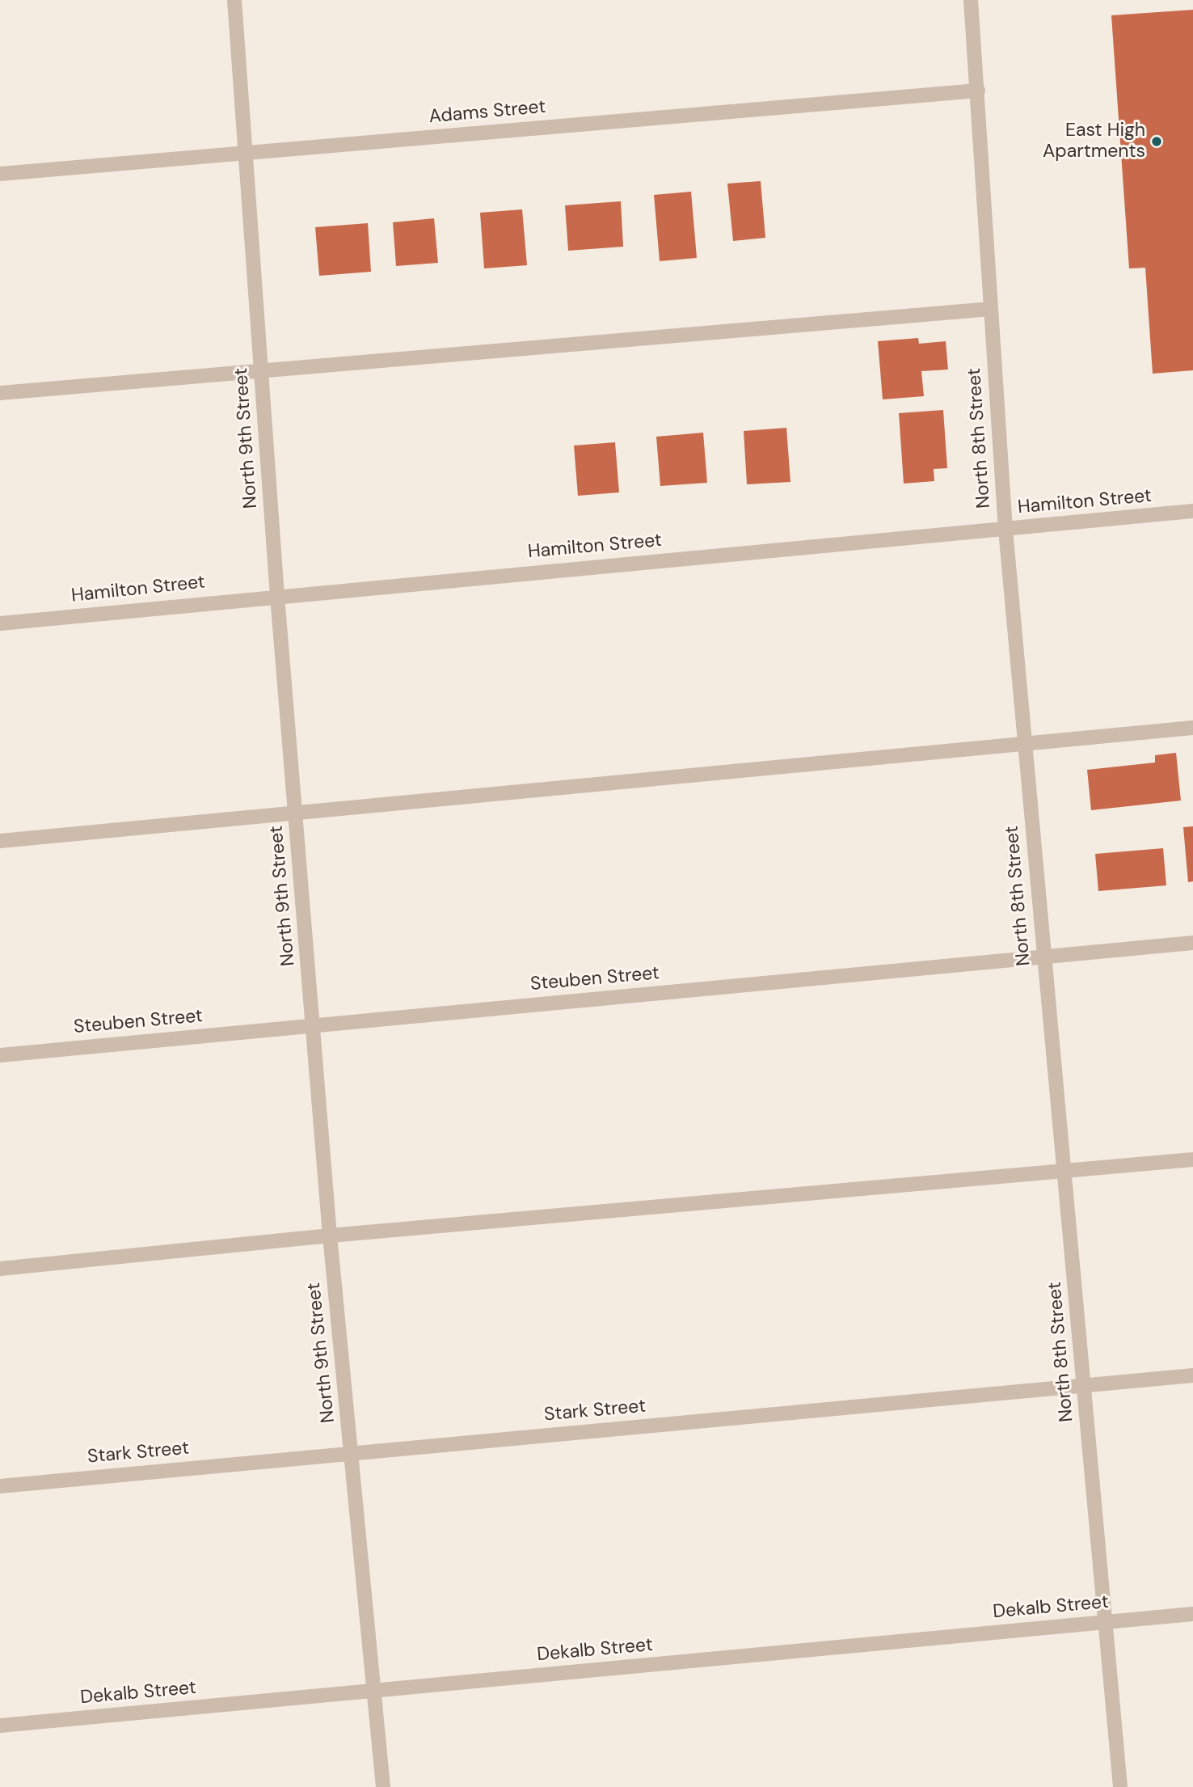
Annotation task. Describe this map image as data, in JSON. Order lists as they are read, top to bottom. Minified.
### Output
{"streets":{"street":["Adams Street","North 9th Street","North 8th Street","Hamilton Street","Steuben Street","Stark Street","Dekalb Street"]},"crossings":[["Adams Street","North 9th Street"],["Adams Street","North 8th Street"],["North 9th Street","Hamilton Street"],["North 9th Street","Steuben Street"],["North 9th Street","Stark Street"],["North 9th Street","Dekalb Street"],["North 8th Street","Hamilton Street"],["North 8th Street","Steuben Street"],["North 8th Street","Stark Street"],["North 8th Street","Dekalb Street"]],"places":["East High Apartments"]}
